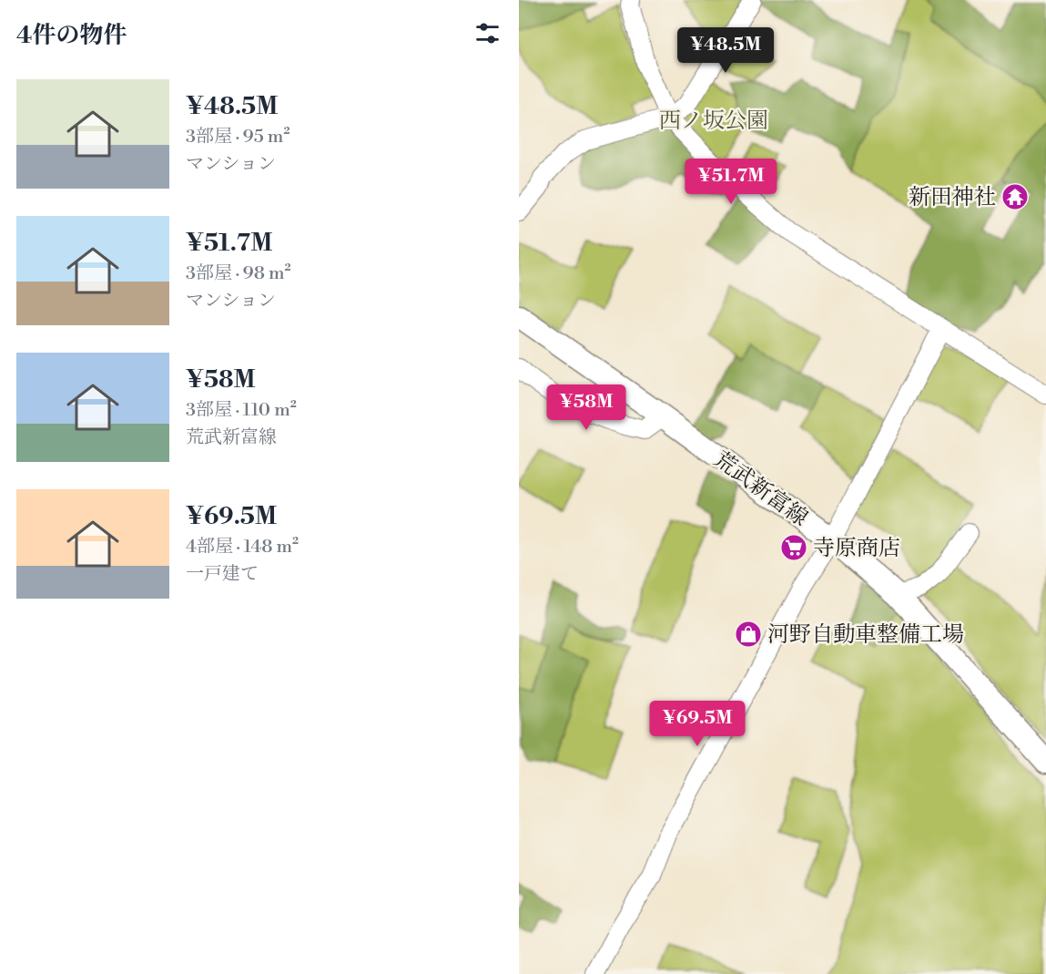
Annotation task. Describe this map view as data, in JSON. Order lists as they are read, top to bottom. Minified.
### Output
{"streets":{"main road":["荒武新富線"]},"parks":["西ノ坂公園"],"places":{"temple":["新田神社"],"supermarket":["寺原商店"],"shop":["河野自動車整備工場"]},"page":{"heading":"4件の物件","price":["¥48.5M","¥51.7M","¥58M","¥69.5M"],"list":[{"name":"¥48.5M","note":"3部屋 · 95 m² · マンション"},{"name":"¥51.7M","note":"3部屋 · 98 m² · マンション"},{"name":"¥58M","note":"3部屋 · 110 m² · 荒武新富線"},{"name":"¥69.5M","note":"4部屋 · 148 m² · 一戸建て"}]}}
